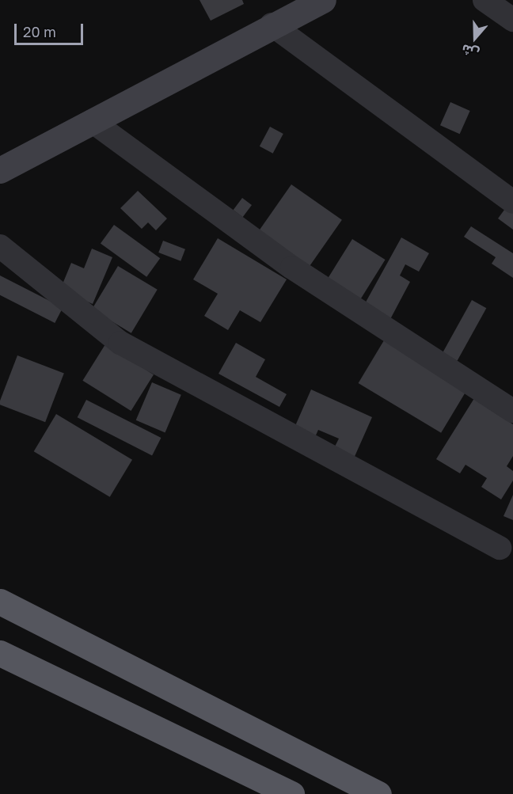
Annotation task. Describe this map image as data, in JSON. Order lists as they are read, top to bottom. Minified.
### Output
{"scale_bar":"20 m","north":"bottom"}
